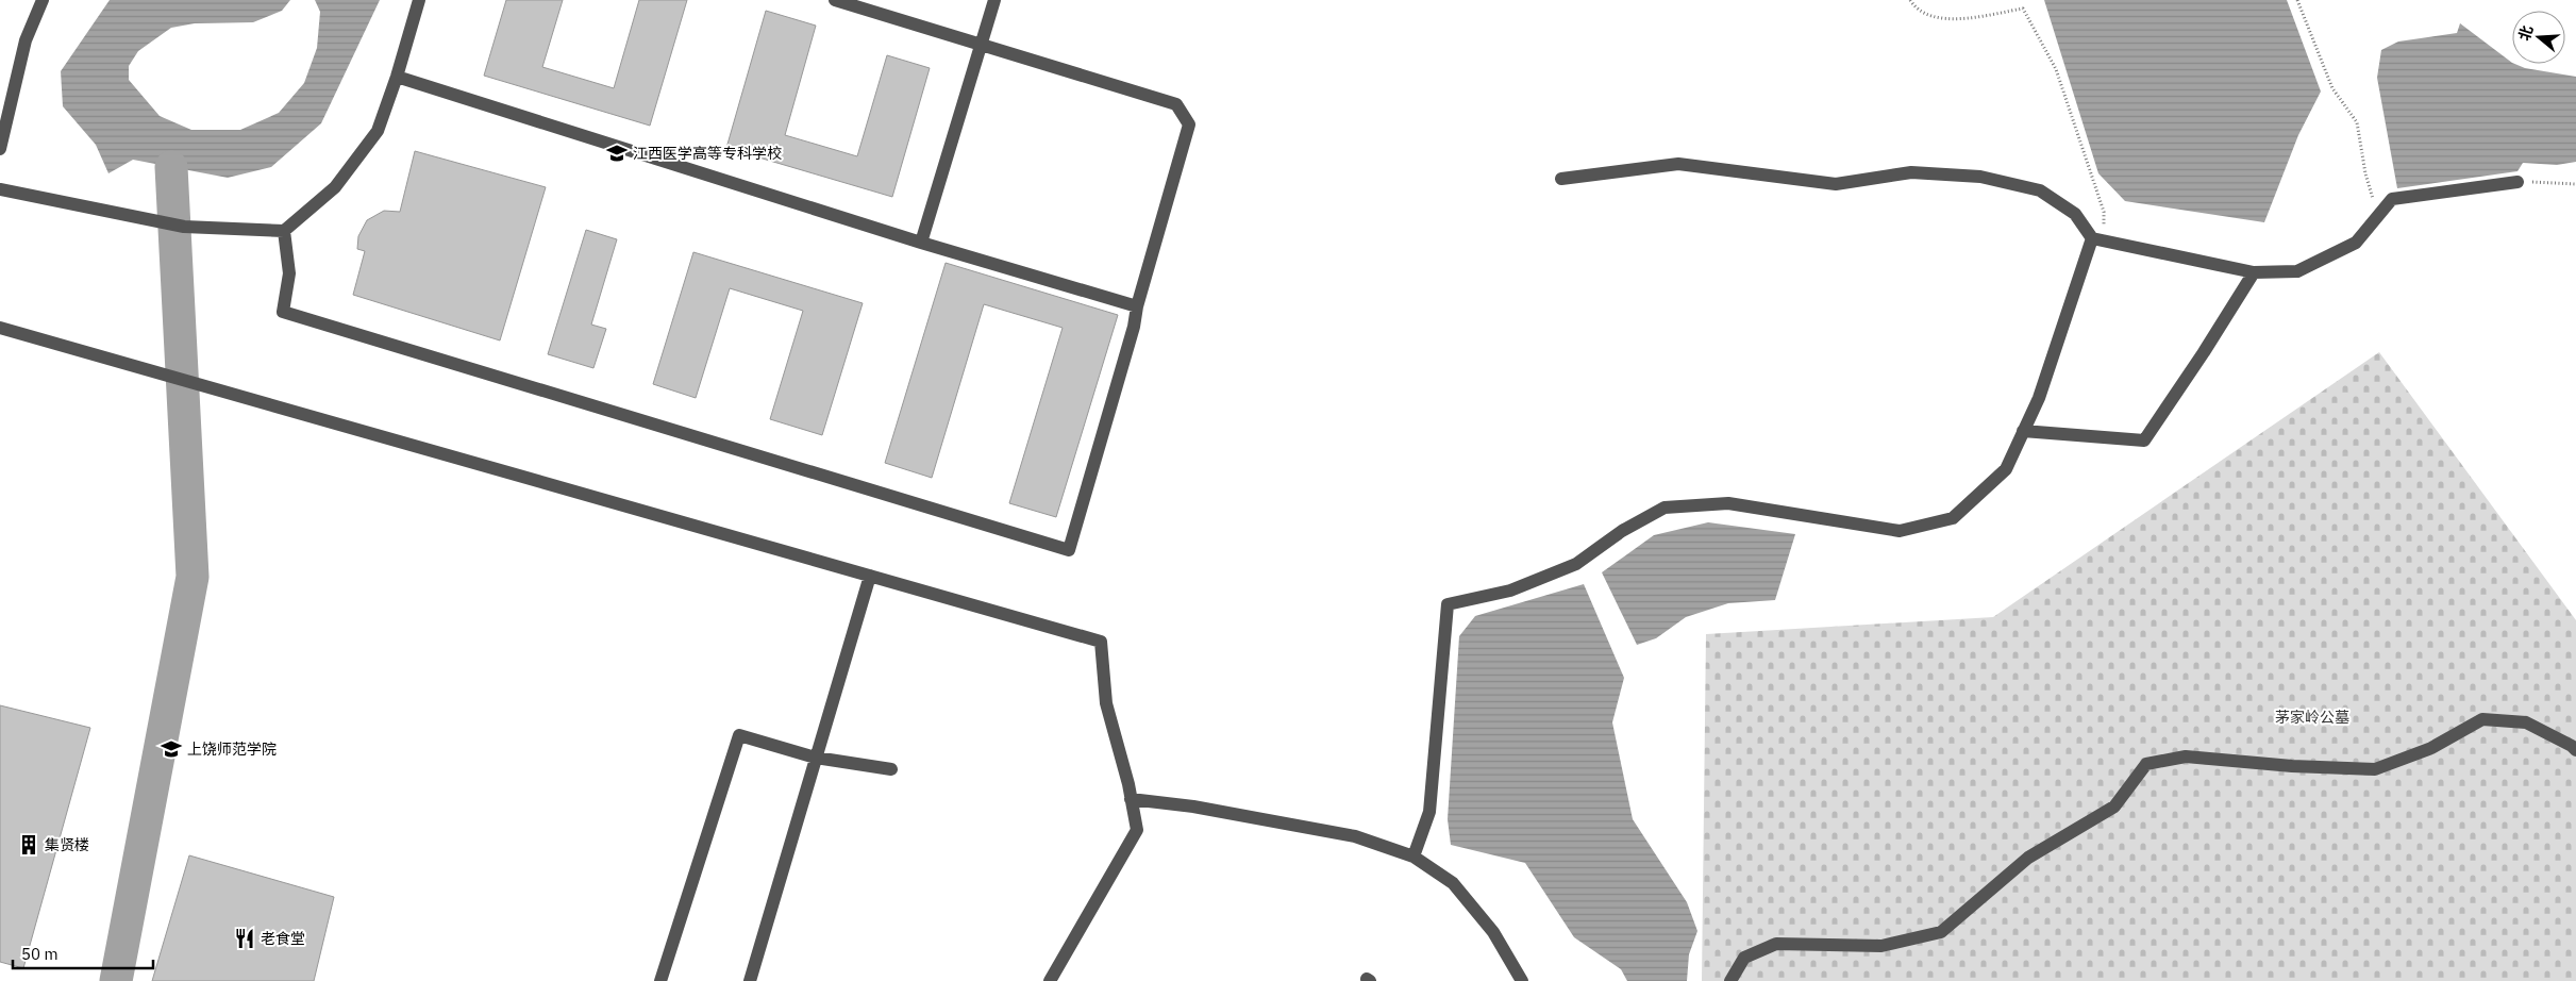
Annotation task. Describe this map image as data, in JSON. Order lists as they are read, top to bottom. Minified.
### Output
{"parks":["茅家岭公墓"],"places":{"school or university":["江西医学高等专科学校","上饶师范学院"],"building":["集贤楼"],"restaurant":["老食堂"]},"scale_bar":"50 m","north":"left"}
